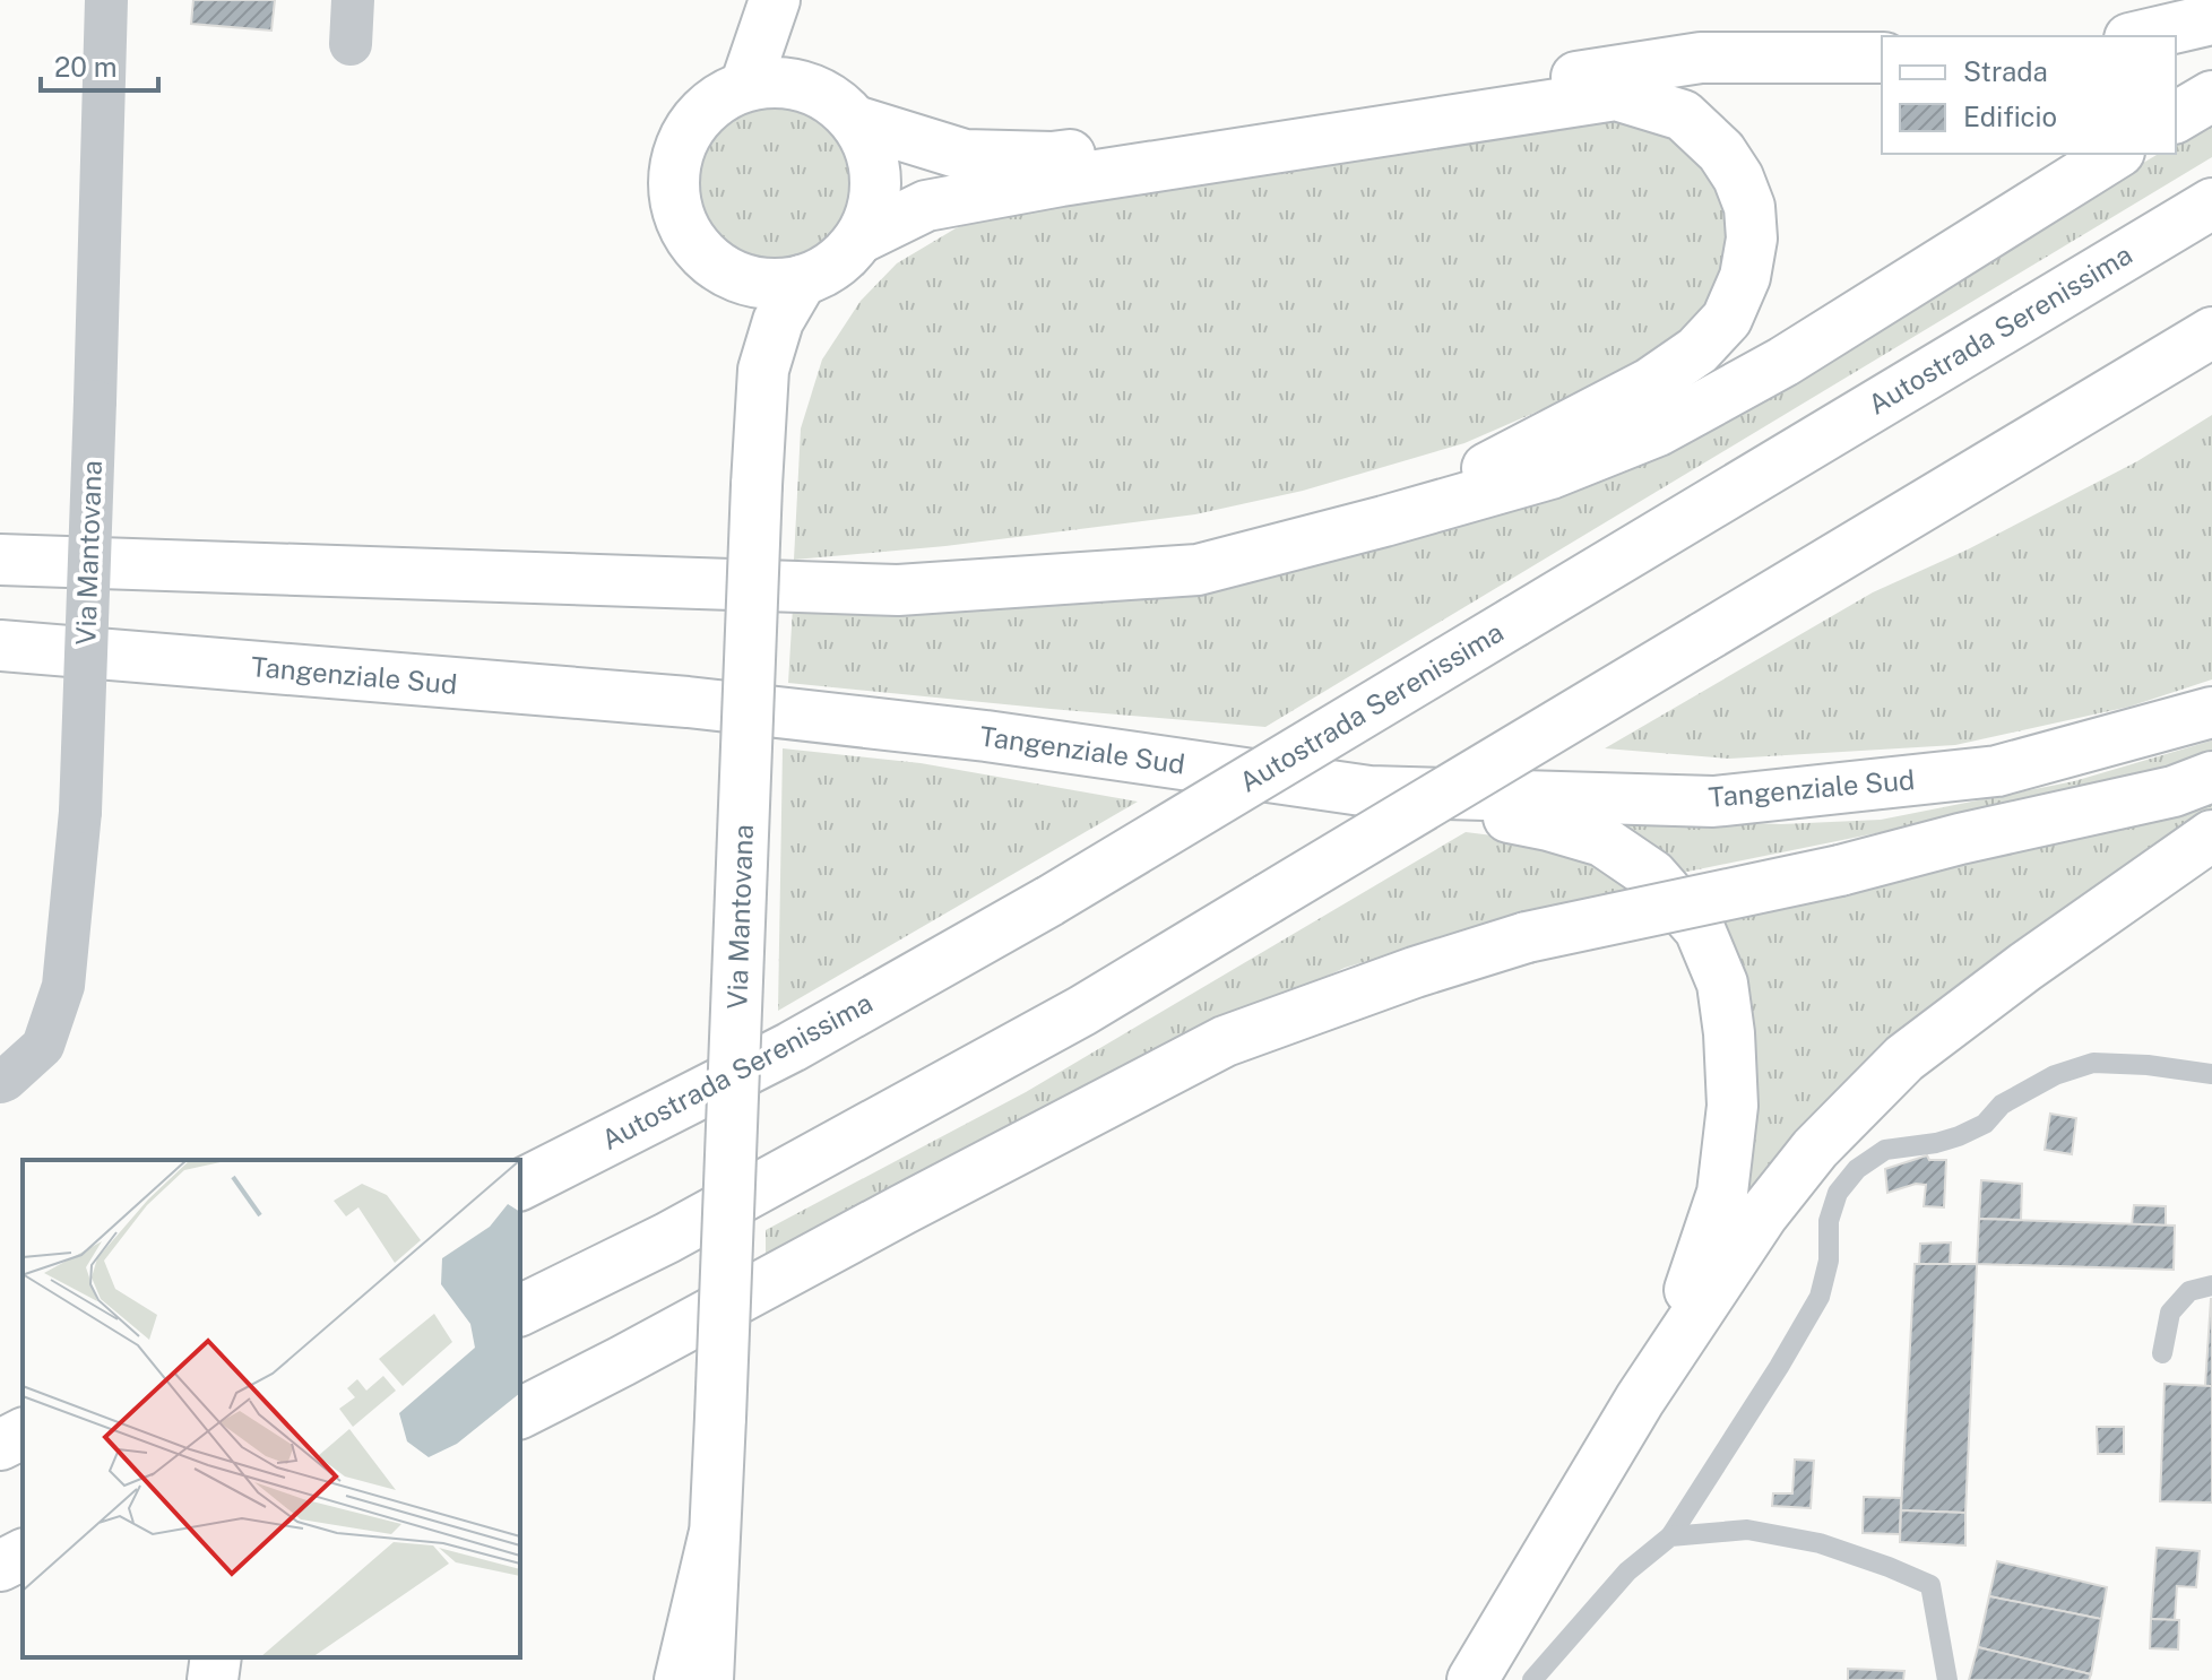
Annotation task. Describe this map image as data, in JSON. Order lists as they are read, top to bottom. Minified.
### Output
{"streets":{"main road":["Autostrada Serenissima","Via Mantovana","Tangenziale Sud"]},"legend":["Strada","Edificio"],"scale_bar":"20 m"}
